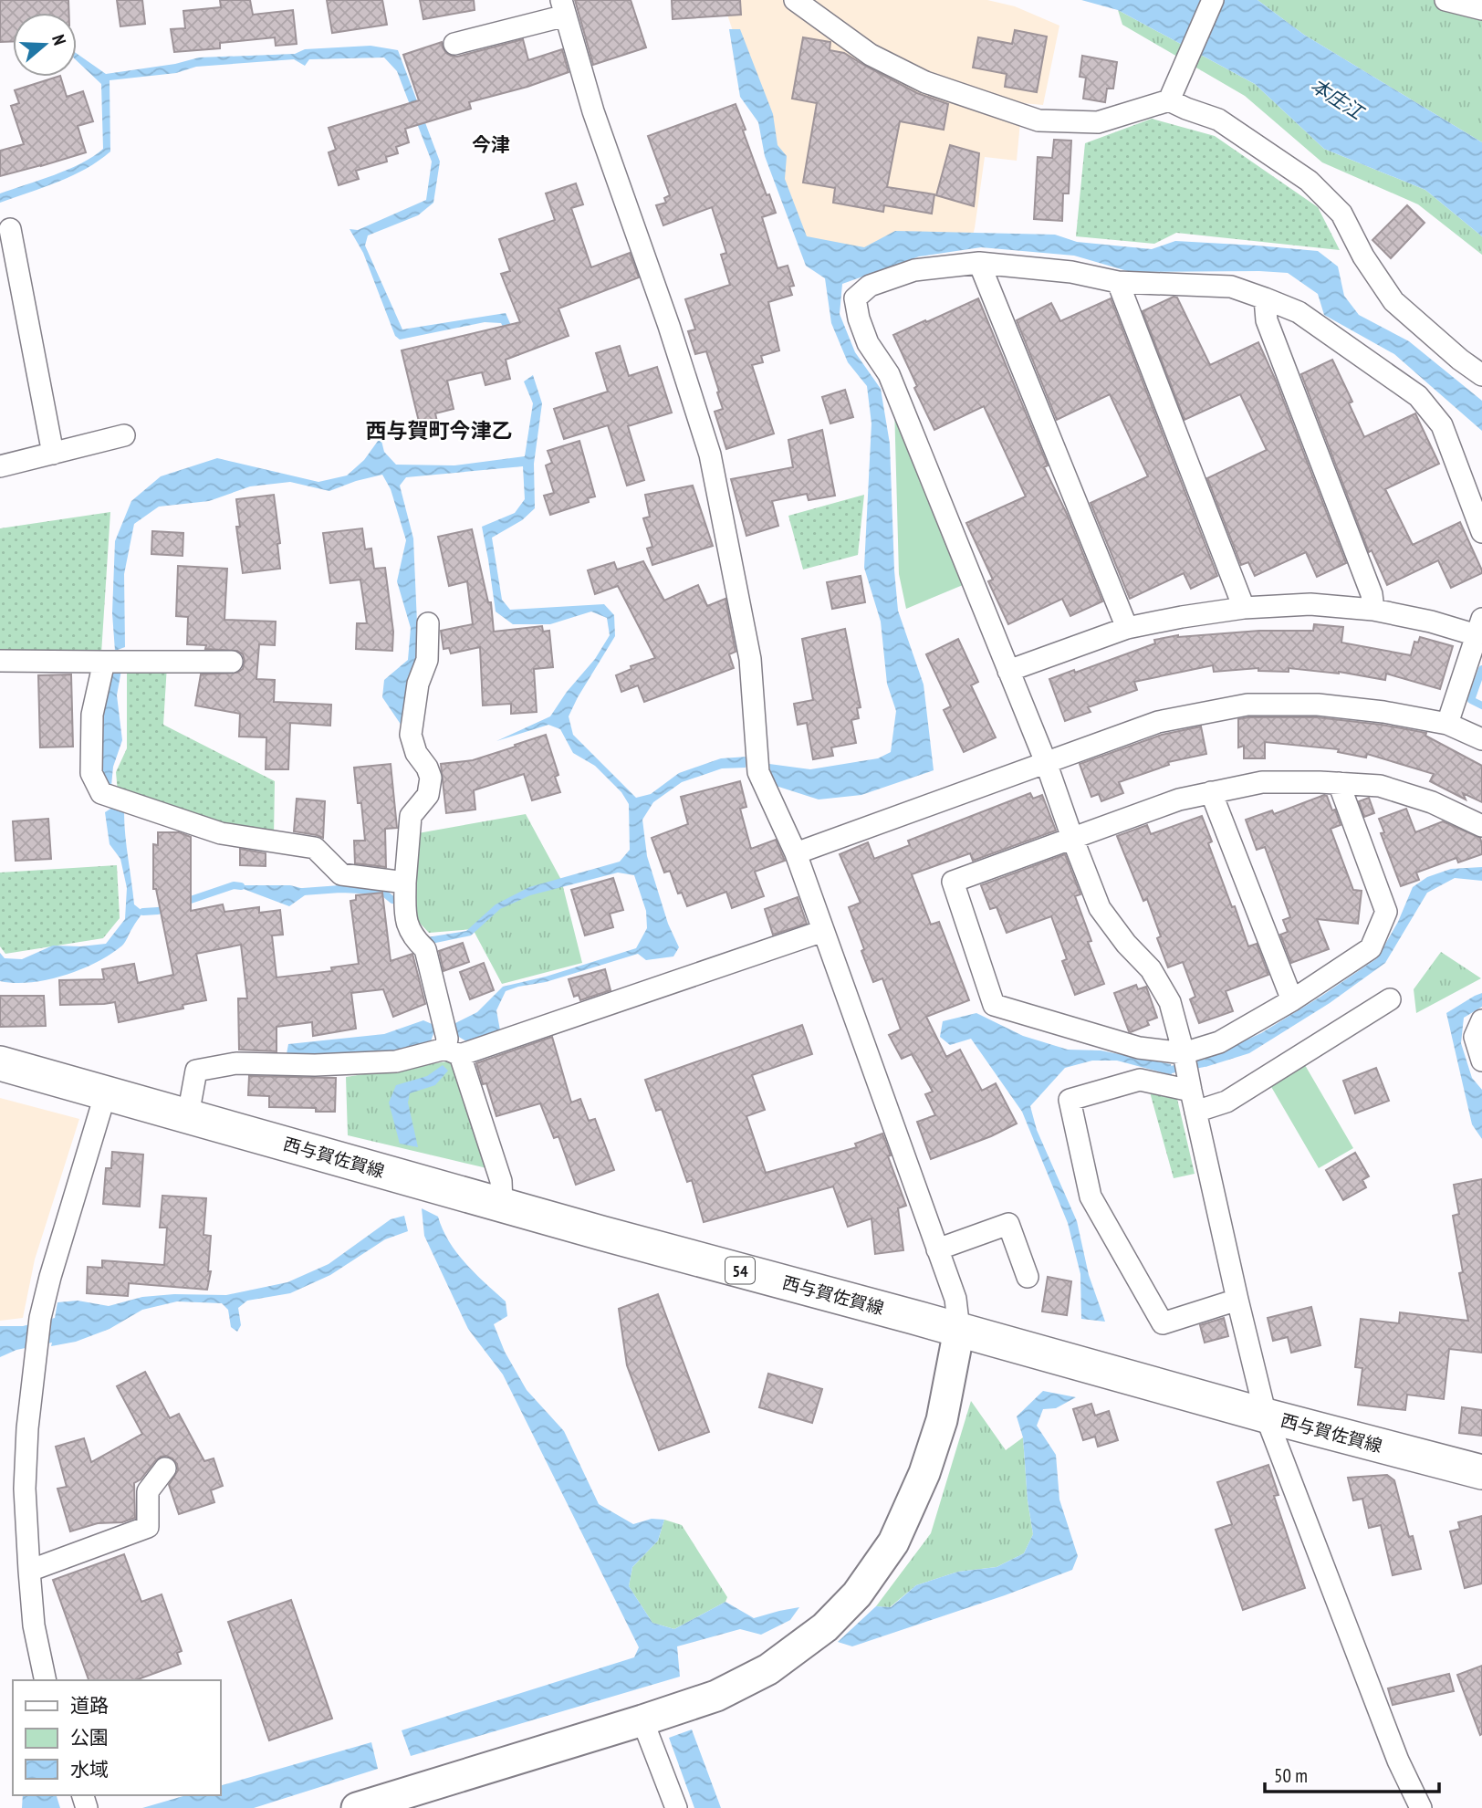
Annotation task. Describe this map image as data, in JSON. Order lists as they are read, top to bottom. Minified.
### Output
{"streets":{"main road":["西与賀佐賀線","54"]},"districts":["今津","西与賀町今津乙"],"water":["本庄江"],"legend":["道路","公園","水域"],"scale_bar":"50 m","north":"right"}
